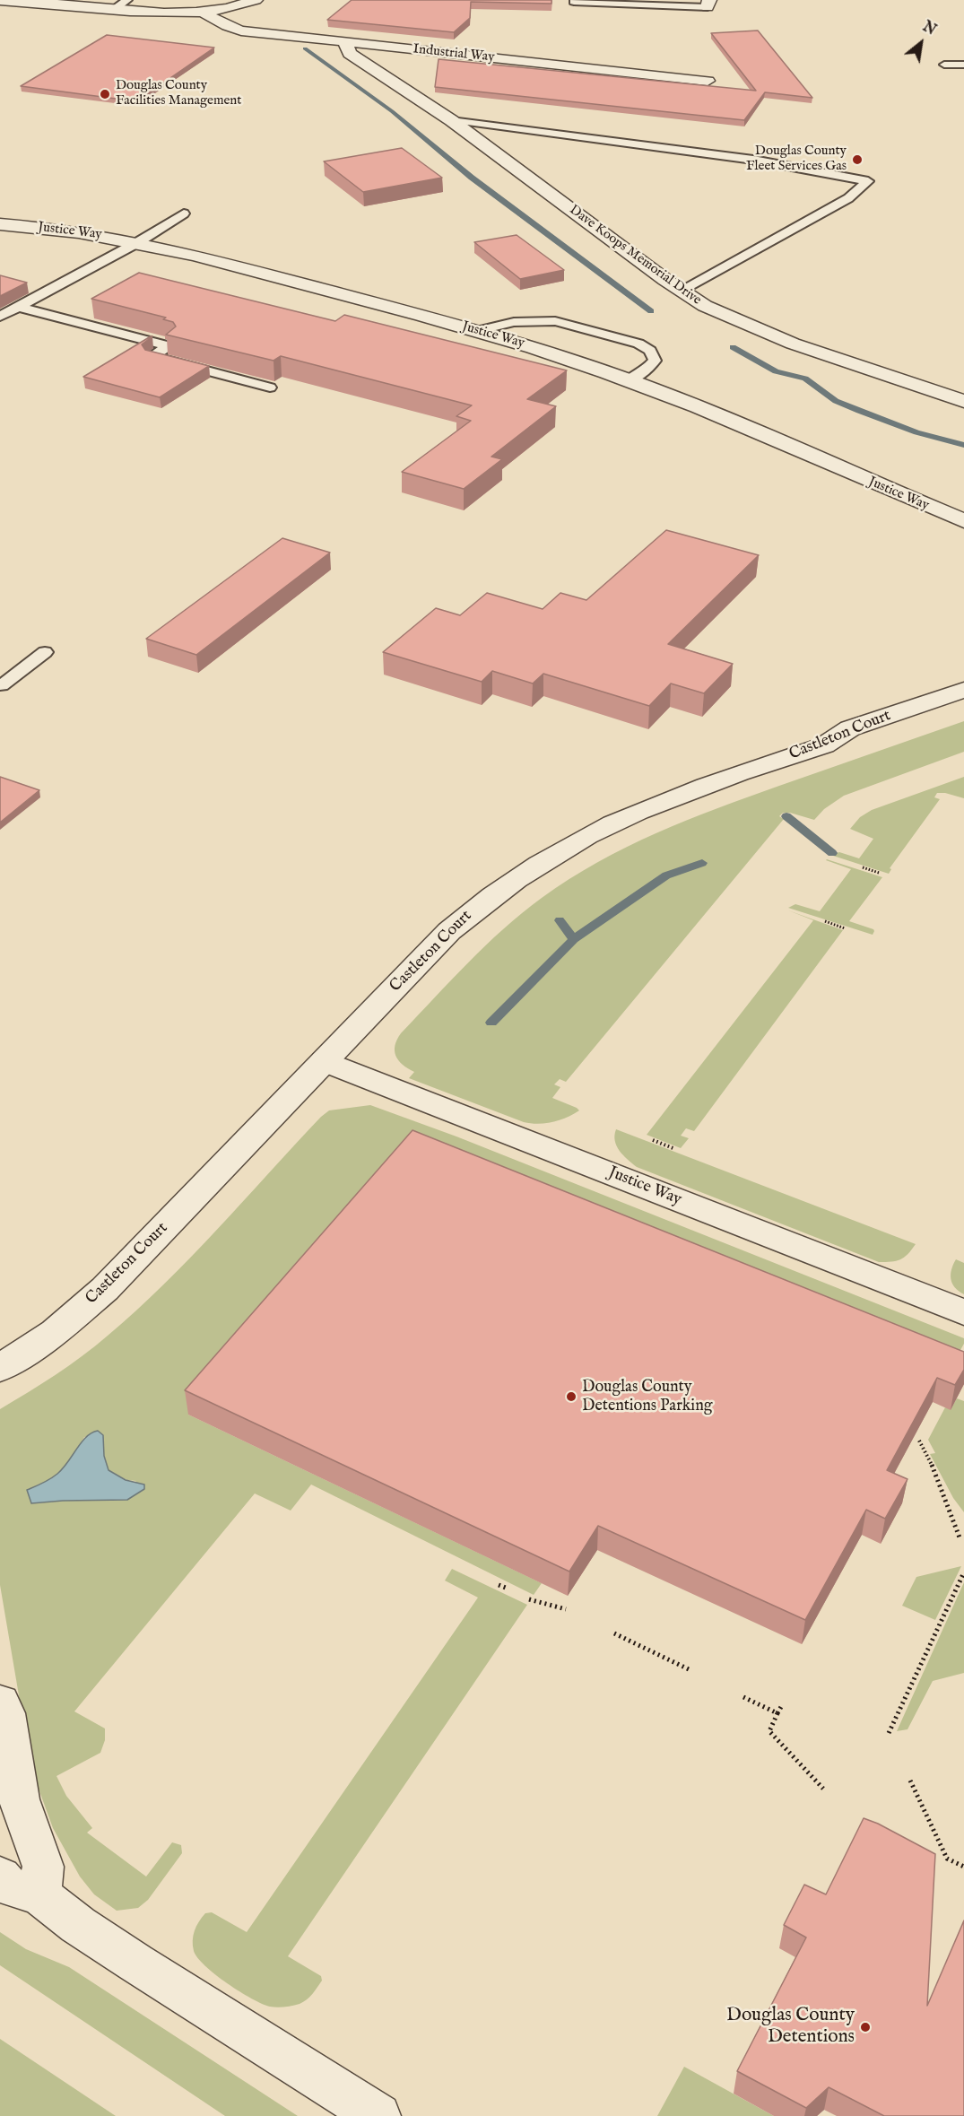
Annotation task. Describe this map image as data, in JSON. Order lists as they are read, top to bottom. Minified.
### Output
{"streets":{"street":["Industrial Way","Justice Way","Dave Koops Memorial Drive","Castleton Court"]},"crossings":[["Industrial Way","Dave Koops Memorial Drive"],["Justice Way","Castleton Court"]],"places":["Douglas County Facilities Management","Douglas County Fleet Services Gas","Douglas County Detentions Parking","Douglas County Detentions"],"north":"top right"}
